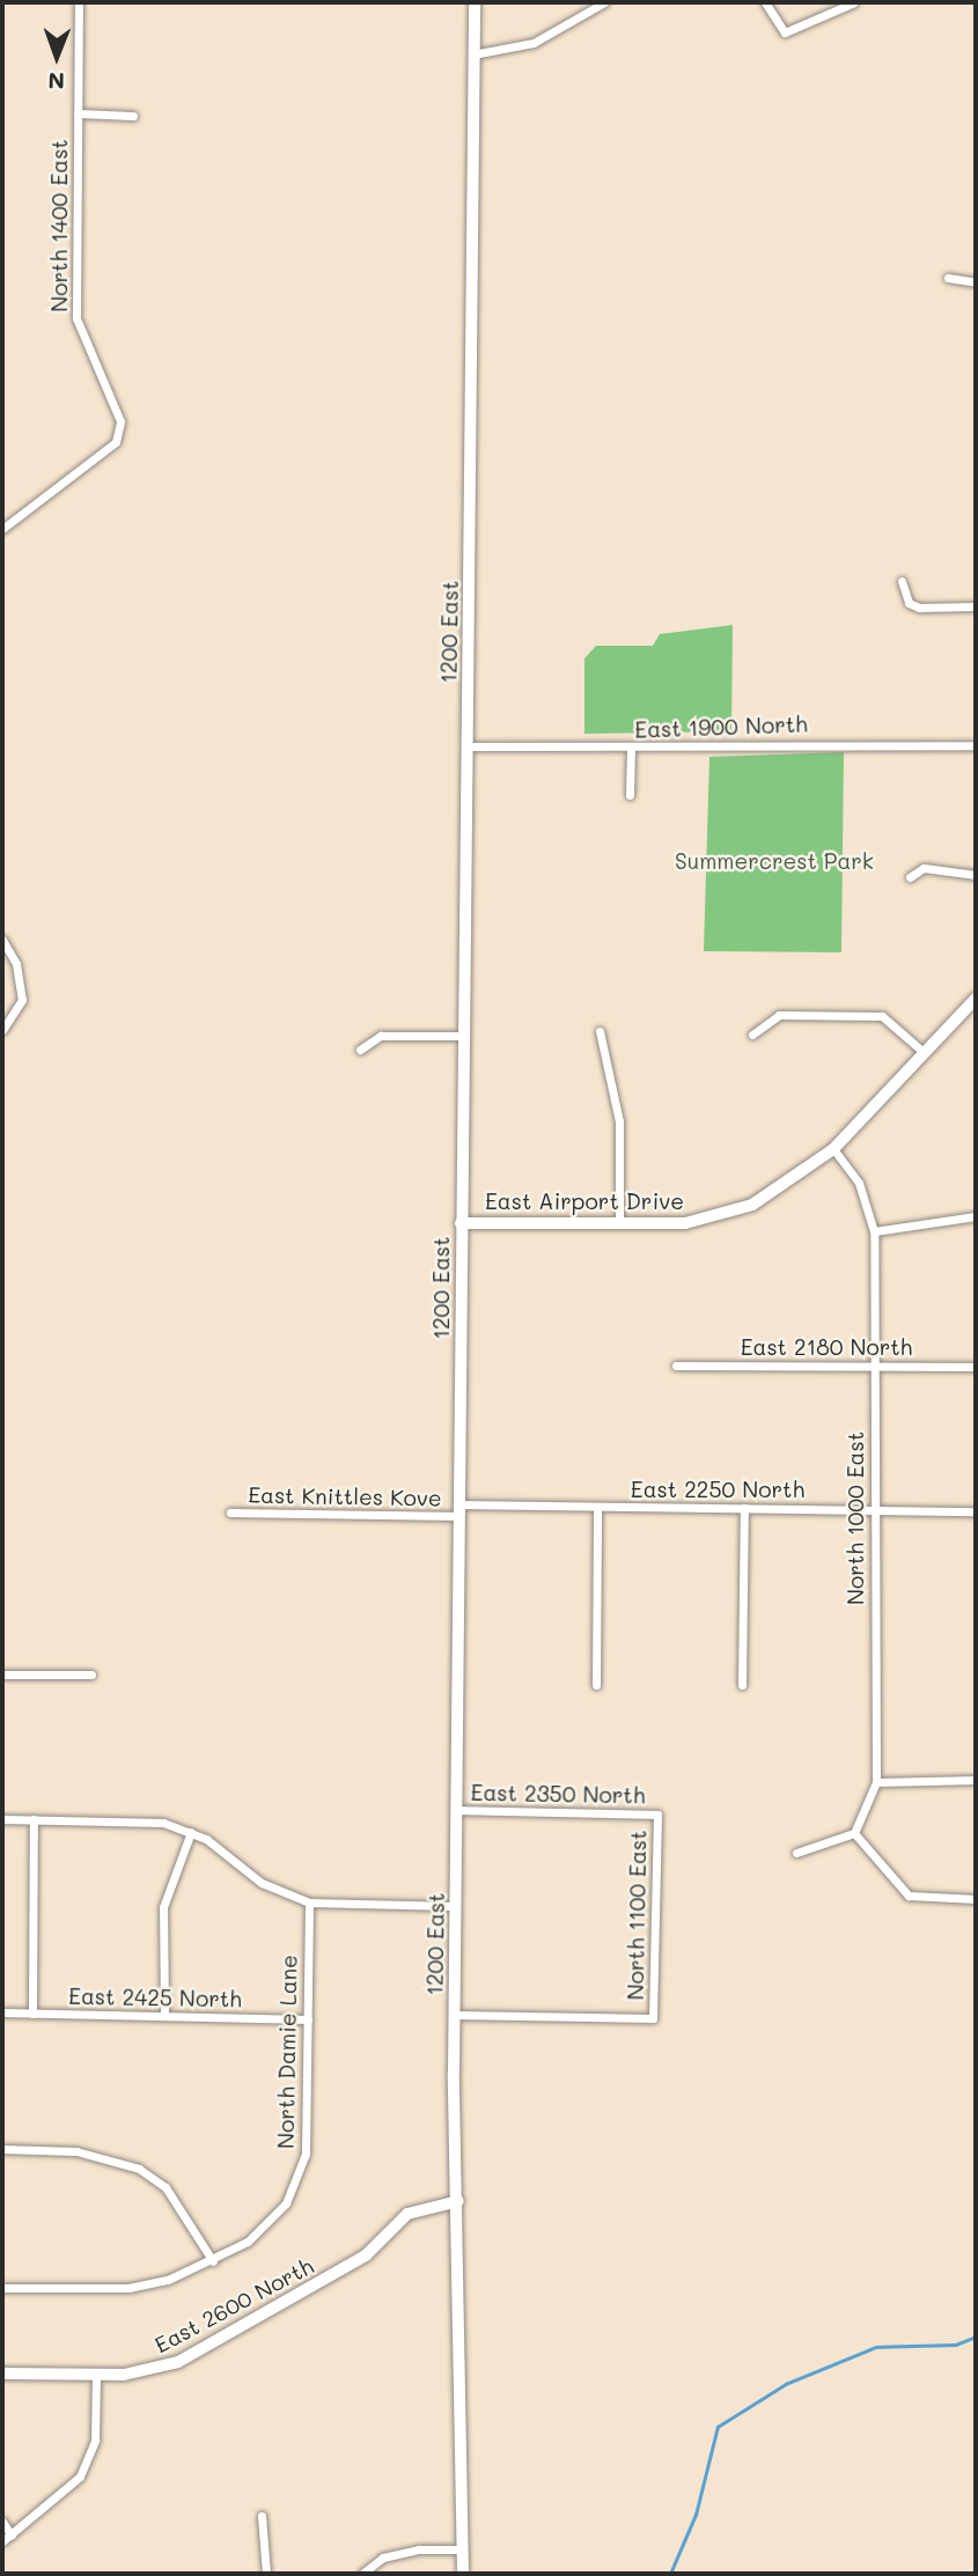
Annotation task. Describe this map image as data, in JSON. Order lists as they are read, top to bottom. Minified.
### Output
{"streets":{"main road":["1200 East","East Airport Drive","East 2600 North"],"street":["North 1400 East","East 1900 North","East 2180 North","East 2250 North","East Knittles Kove","North 1000 East","East 2350 North","North 1100 East","East 2425 North","North Damie Lane"]},"crossings":[["1200 East","East 1900 North"],["1200 East","East Airport Drive"],["1200 East","East 2250 North"],["1200 East","East Knittles Kove"],["1200 East","East 2350 North"],["1200 East","North 1100 East"],["1200 East","East 2600 North"],["East Airport Drive","North 1000 East"],["East 2180 North","North 1000 East"],["East 2250 North","East Knittles Kove"],["East 2250 North","North 1000 East"],["East 2350 North","North 1100 East"],["East 2425 North","North Damie Lane"]],"parks":["Summercrest Park"],"north":"bottom"}
